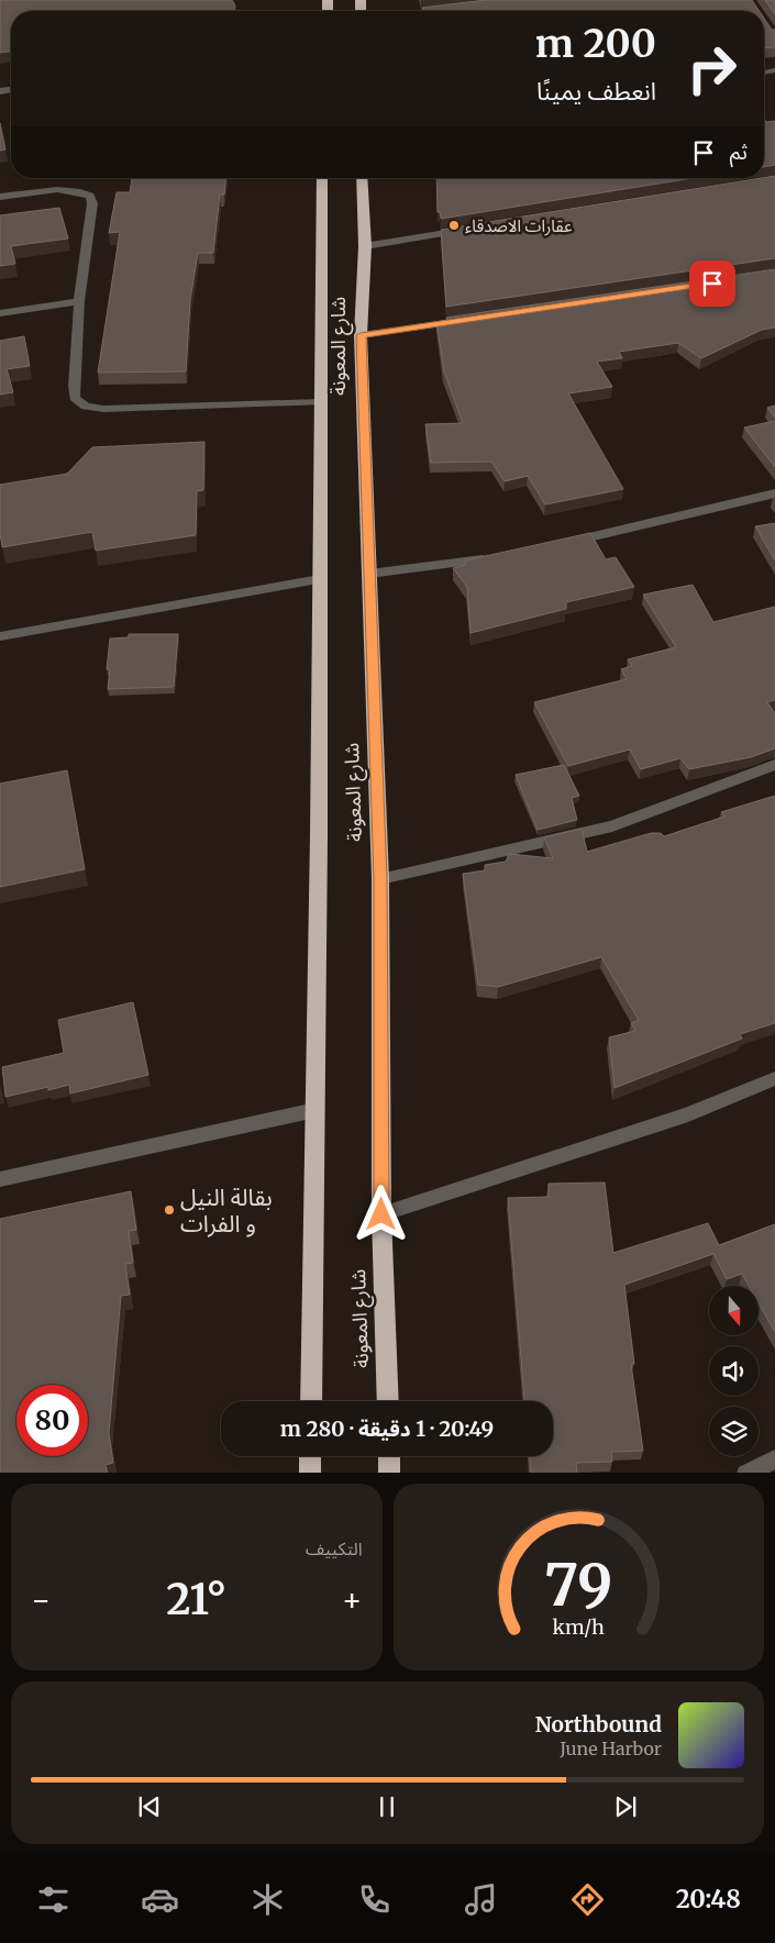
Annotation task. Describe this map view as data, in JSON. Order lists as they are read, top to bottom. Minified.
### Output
{"streets":{"highway":["شارع المعونة"]},"places":["عقارات الاصدقاء","بقالة النيل و الفرات"],"north":"bottom","page":{"turn":["200 m","انعطف يمينًا"],"then":"ثم","limit":"80","trip":"20:49 · 1 دقيقة · 280 m","tile":"التكييف","heat":["−","21°","+"],"song":["Northbound","June Harbor"],"tabs":"20:48","gauge":["79","km/h"]}}
